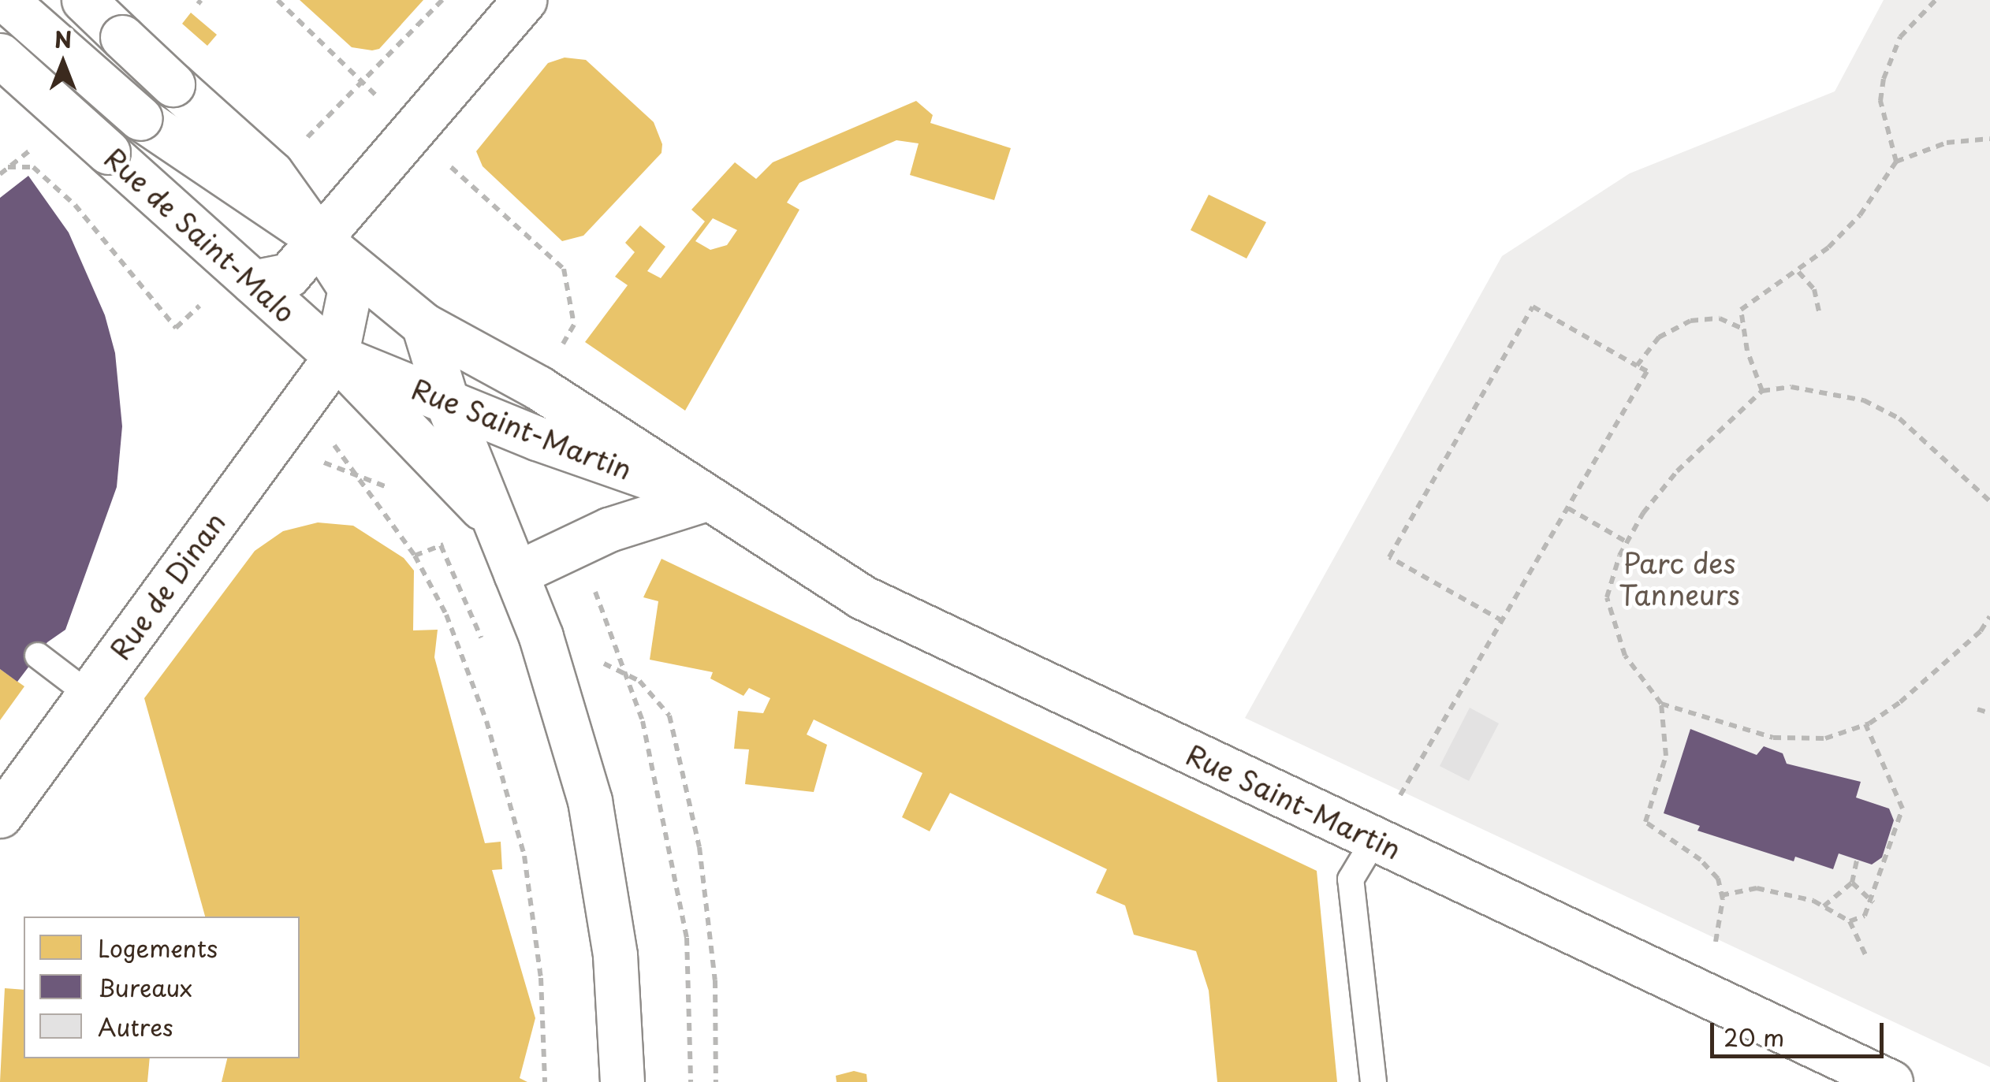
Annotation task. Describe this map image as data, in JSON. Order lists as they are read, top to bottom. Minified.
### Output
{"streets":{"main road":["Rue de Saint-Malo","Rue Saint-Martin","Rue de Dinan"]},"crossings":[["Rue de Saint-Malo","Rue Saint-Martin"],["Rue de Saint-Malo","Rue de Dinan"],["Rue Saint-Martin","Rue de Dinan"]],"parks":["Parc des Tanneurs"],"legend":["Logements","Bureaux","Autres"],"scale_bar":"20 m","north":"top"}
